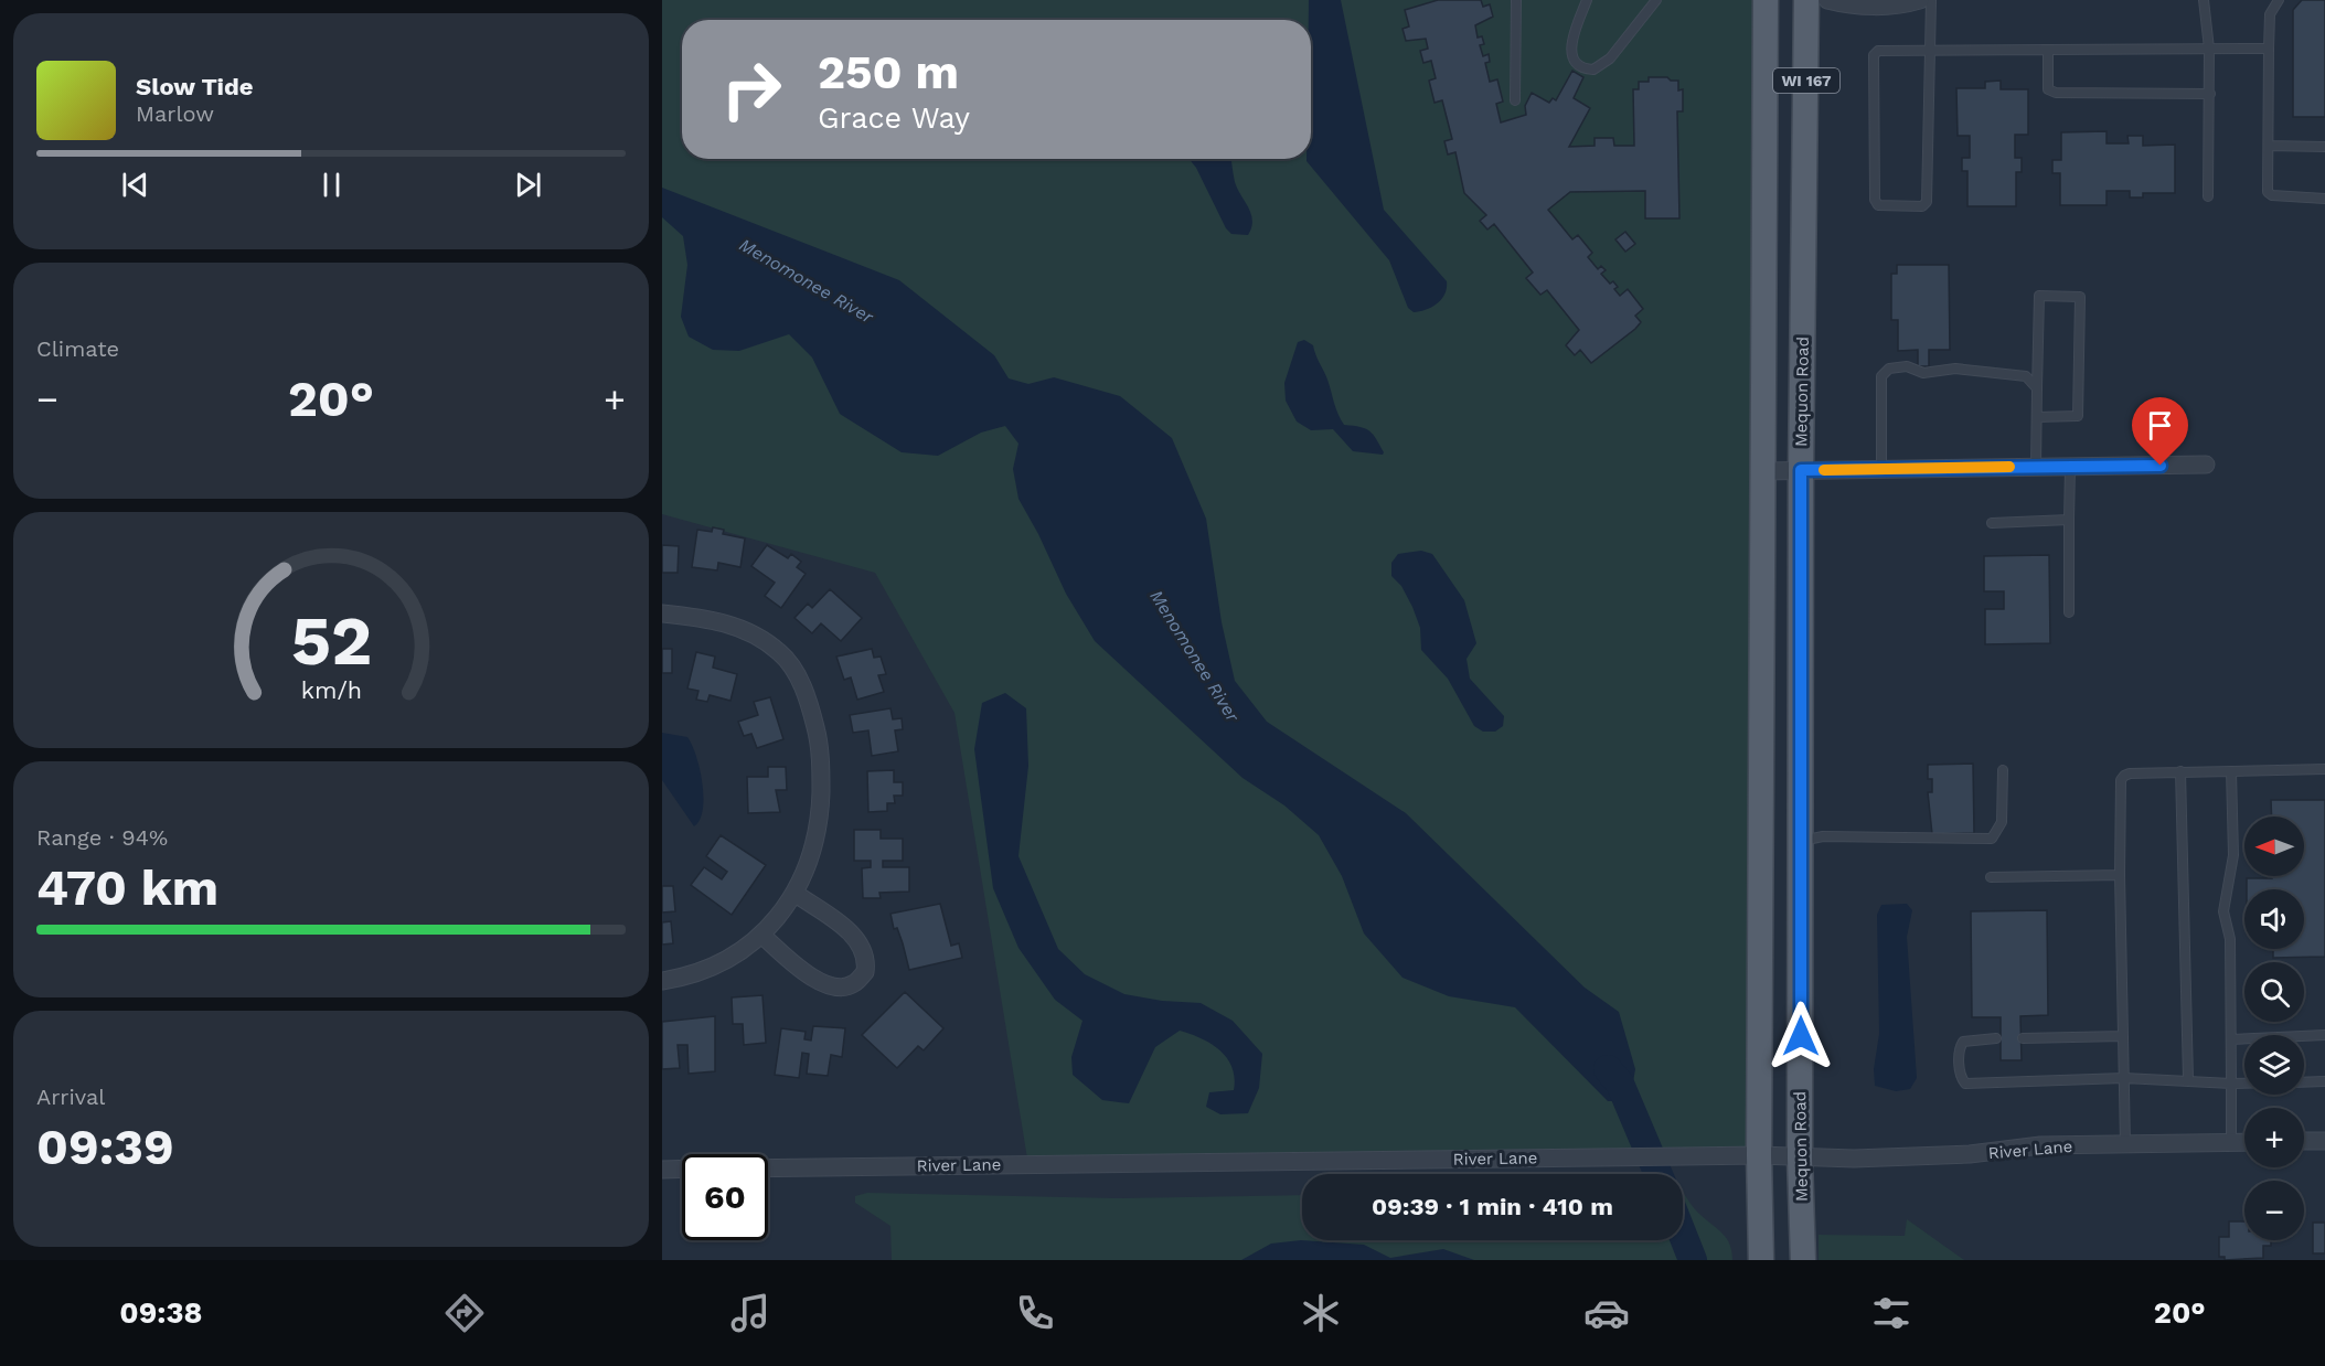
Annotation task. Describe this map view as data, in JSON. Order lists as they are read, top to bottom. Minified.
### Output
{"streets":{"main road":["WI 167","Mequon Road"],"street":["River Lane"]},"crossings":[["WI 167","River Lane"],["Mequon Road","River Lane"]],"water":["Menomonee River"],"north":"left","page":{"turn":["250 m","Grace Way"],"song":["Slow Tide","Marlow"],"tile":["Climate",["Range · 94%","470 km"],["Arrival","09:39"]],"heat":["−","20°","+"],"map_buttons":["+","−"],"limit":"60","trip":"09:39 · 1 min · 410 m","tabs":["09:38","20°"],"gauge":["52","km/h"]}}
